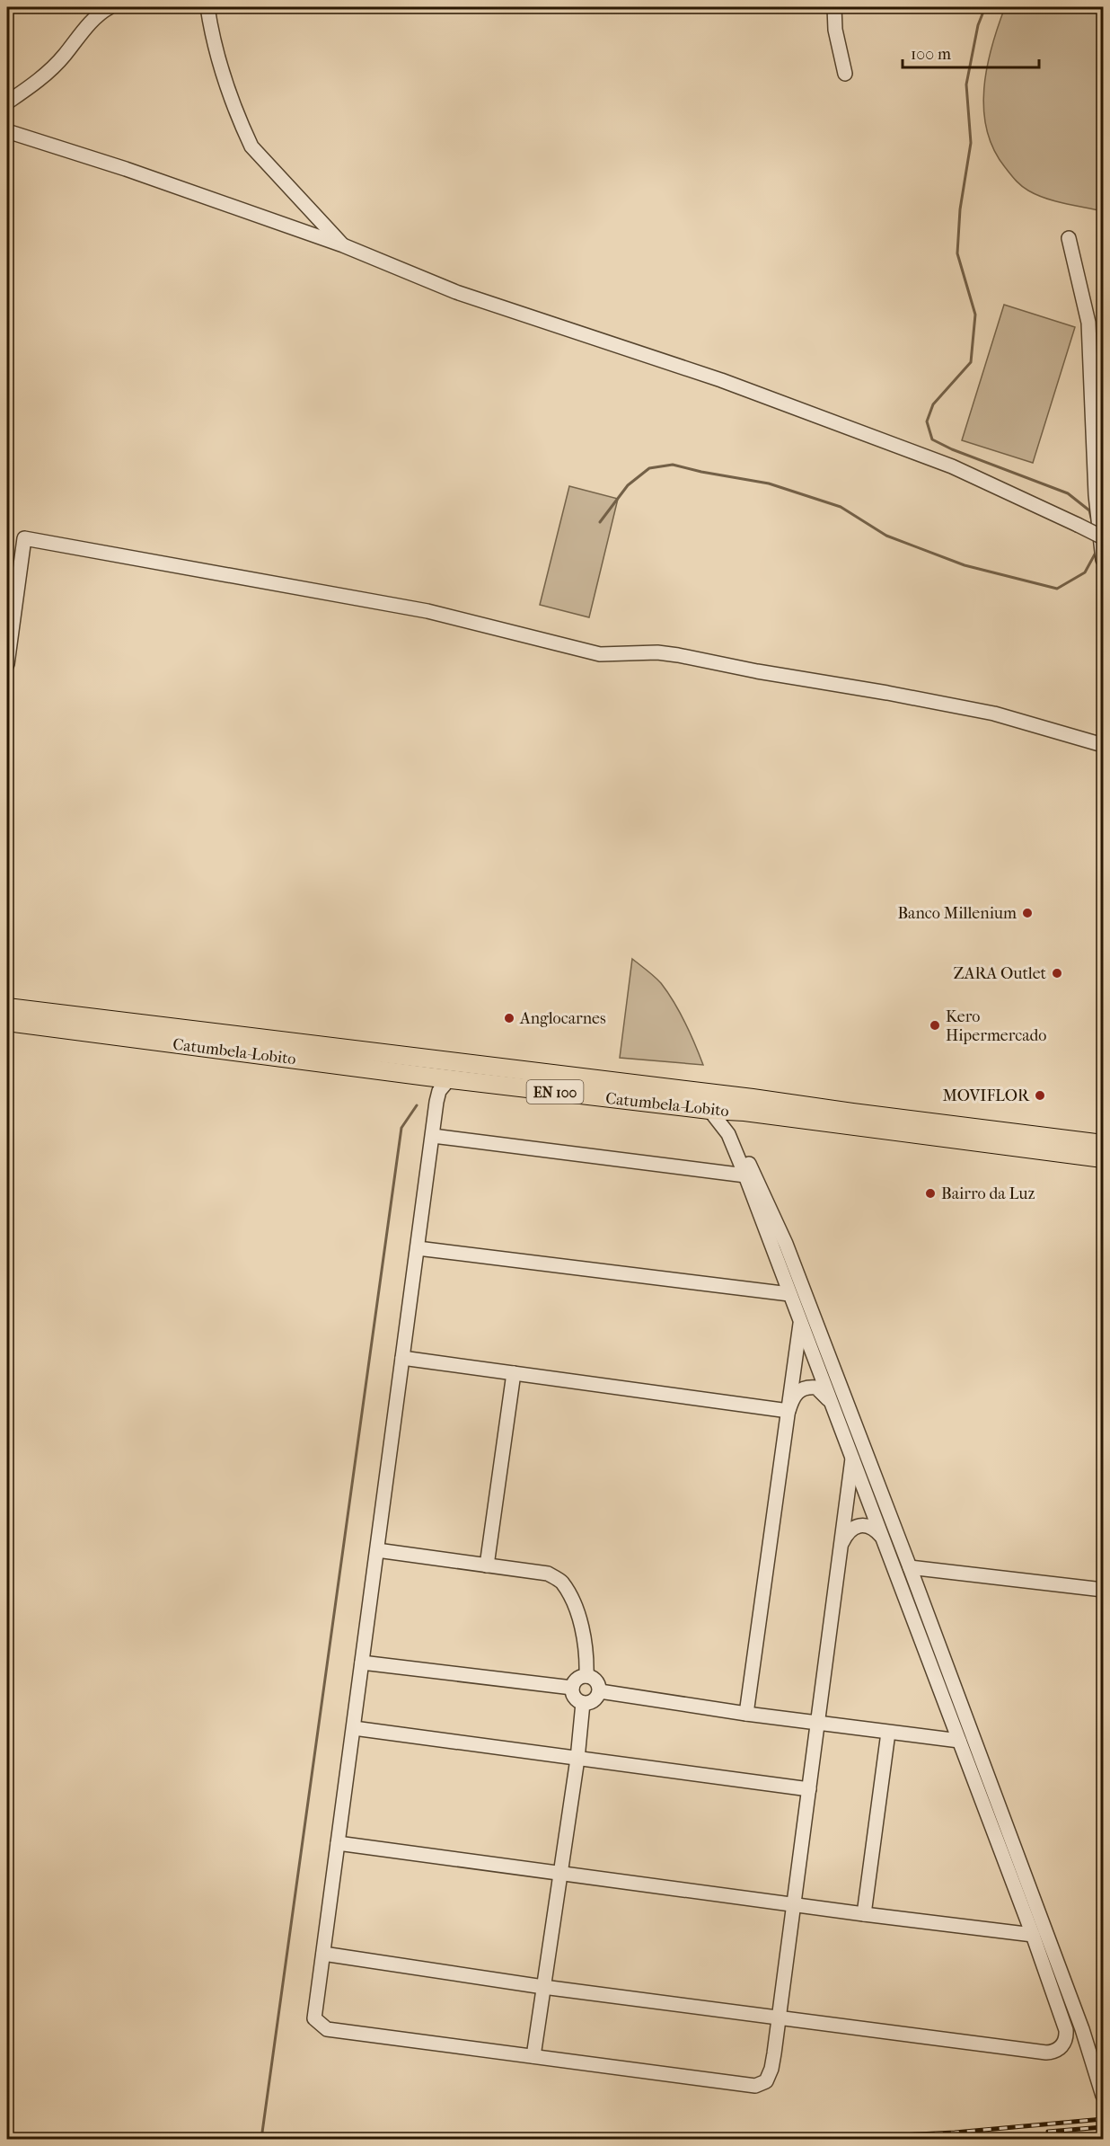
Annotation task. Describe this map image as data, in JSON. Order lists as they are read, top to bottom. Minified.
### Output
{"streets":{"main road":["Catumbela-Lobito","EN 100"]},"places":["Banco Millenium","ZARA Outlet","Anglocarnes","Kero Hipermercado","MOVIFLOR","Bairro da Luz"],"scale_bar":"100 m"}
